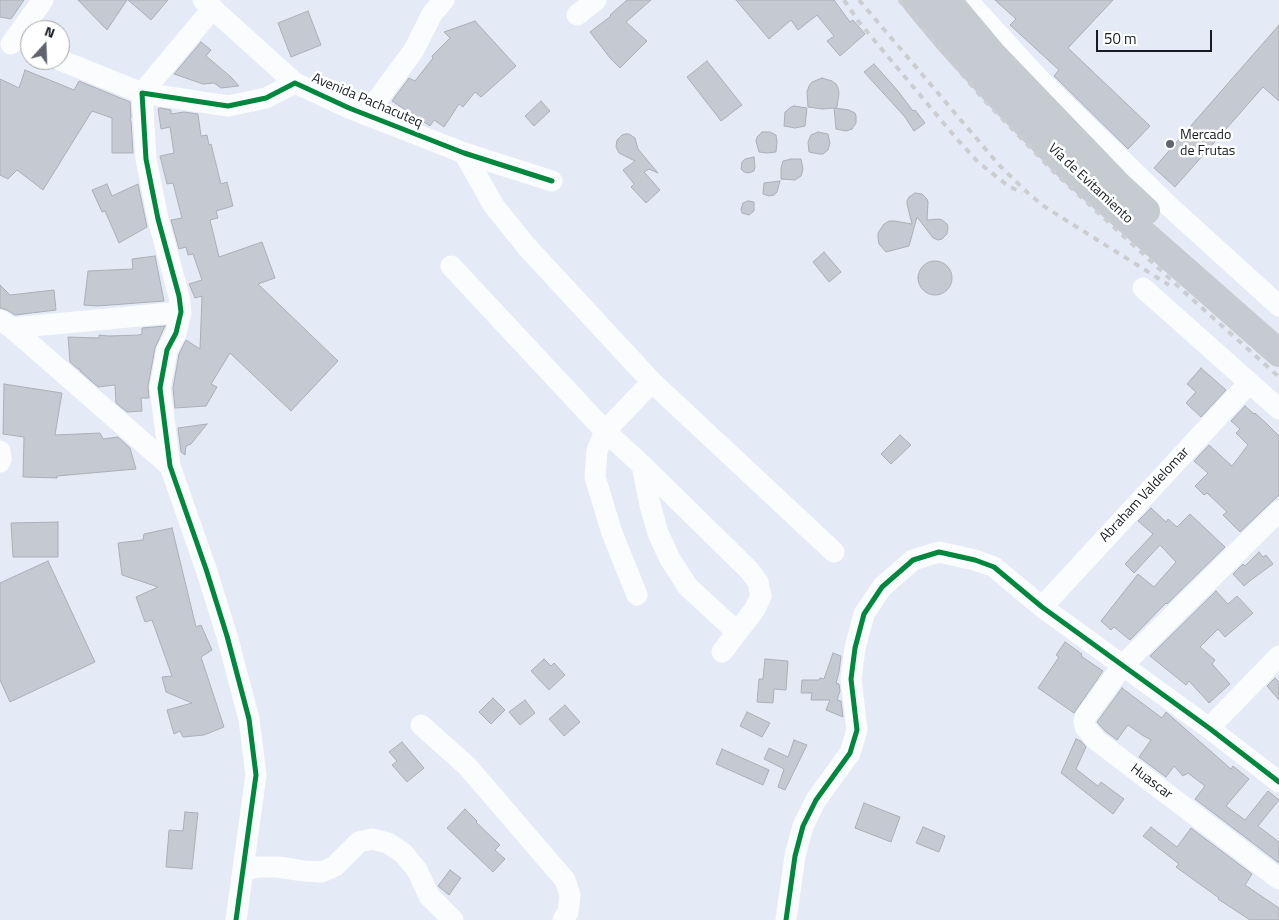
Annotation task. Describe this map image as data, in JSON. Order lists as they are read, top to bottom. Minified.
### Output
{"streets":{"highway":["Vía de Evitamiento"],"street":["Avenida Pachacuteq","Abraham Valdelomar","Huascar"]},"places":["Mercado de Frutas"],"scale_bar":"50 m","north":"top"}
